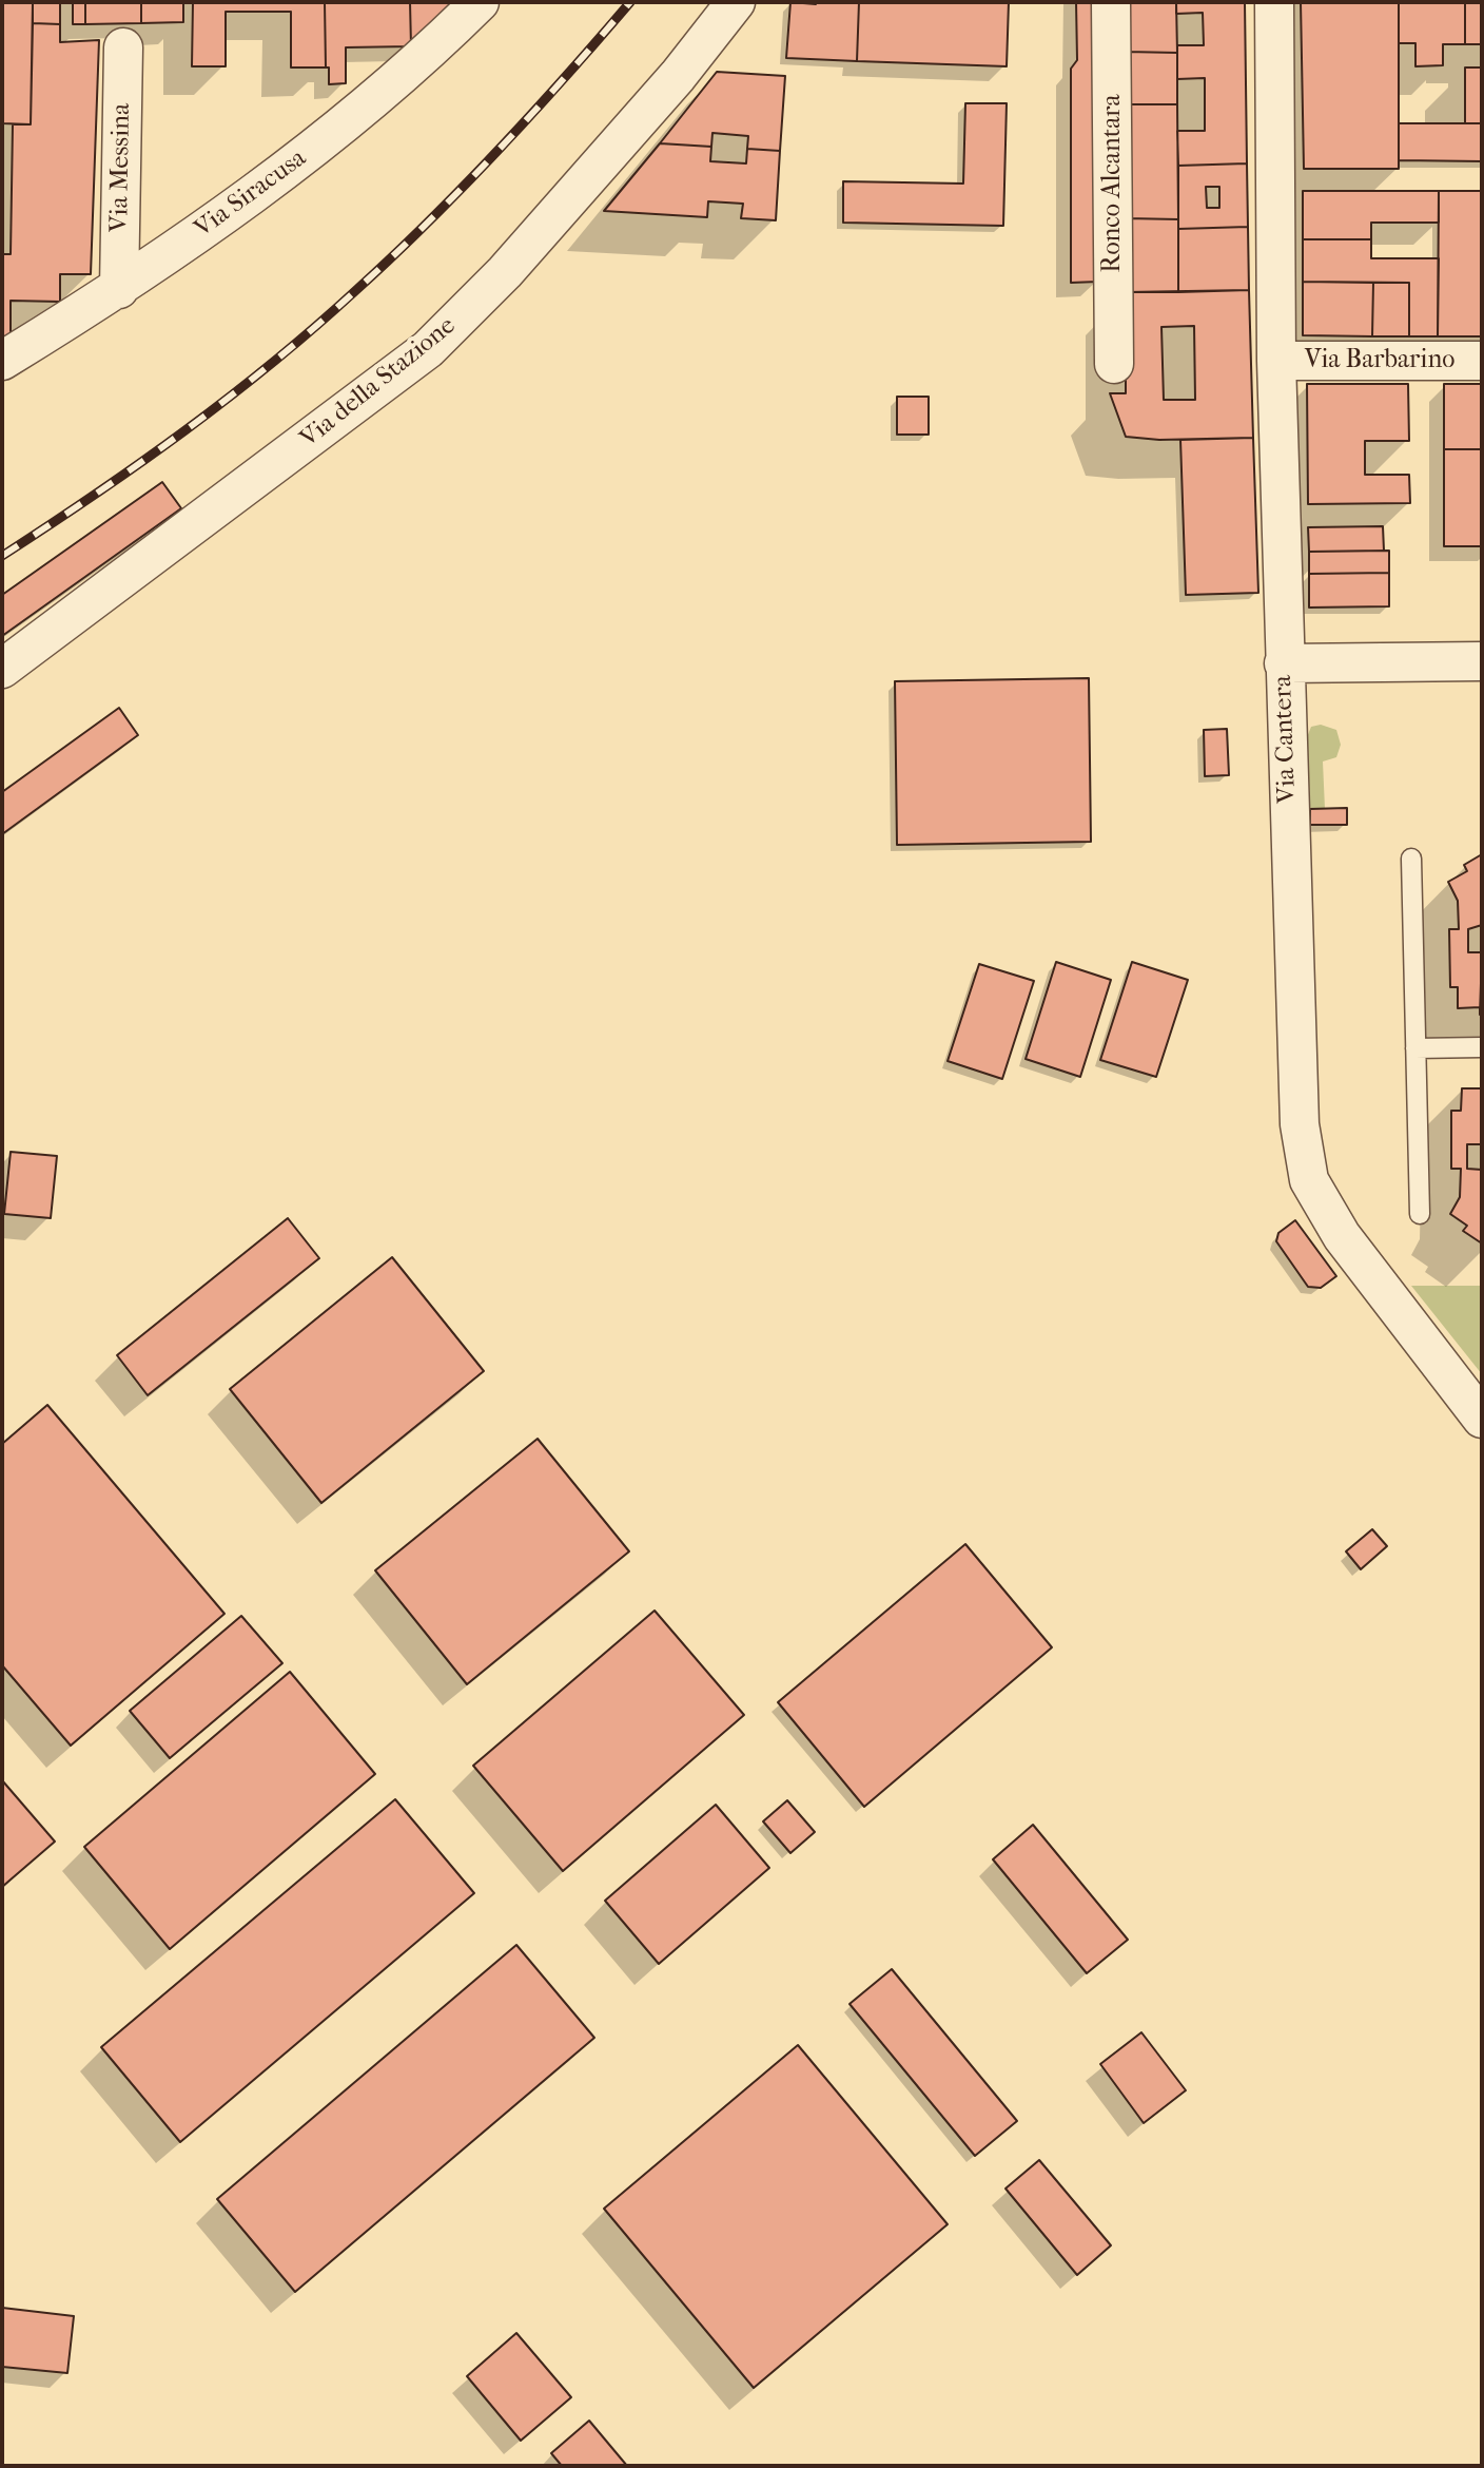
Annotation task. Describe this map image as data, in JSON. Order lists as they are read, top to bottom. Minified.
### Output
{"streets":{"street":["Via Messina","Ronco Alcantara","Via Siracusa","Via Barbarino","Via della Stazione","Via Cantera"]},"crossings":[["Via Messina","Via Siracusa"],["Via Barbarino","Via Cantera"]]}
